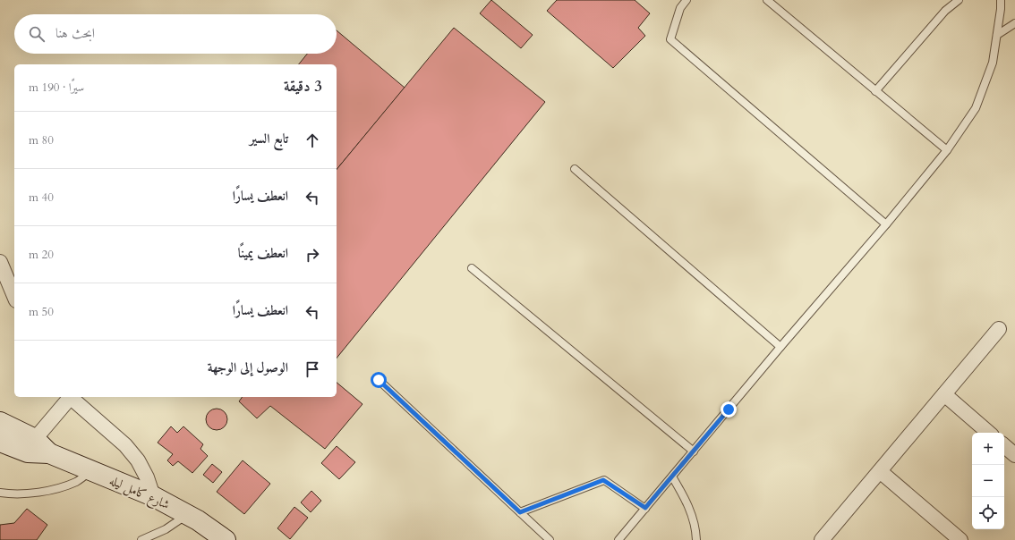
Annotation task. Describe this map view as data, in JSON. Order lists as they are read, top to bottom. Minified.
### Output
{"streets":{"street":["شارع كامل ليله"]},"page":{"search":"ابحث هنا","heading":["3 دقيقة","سيرًا · 190 m"],"list":[["تابع السير","80 m"],["انعطف يسارًا","40 m"],["انعطف يمينًا","20 m"],["انعطف يسارًا","50 m"],"الوصول إلى الوجهة"],"map_buttons":["+","−"]}}
